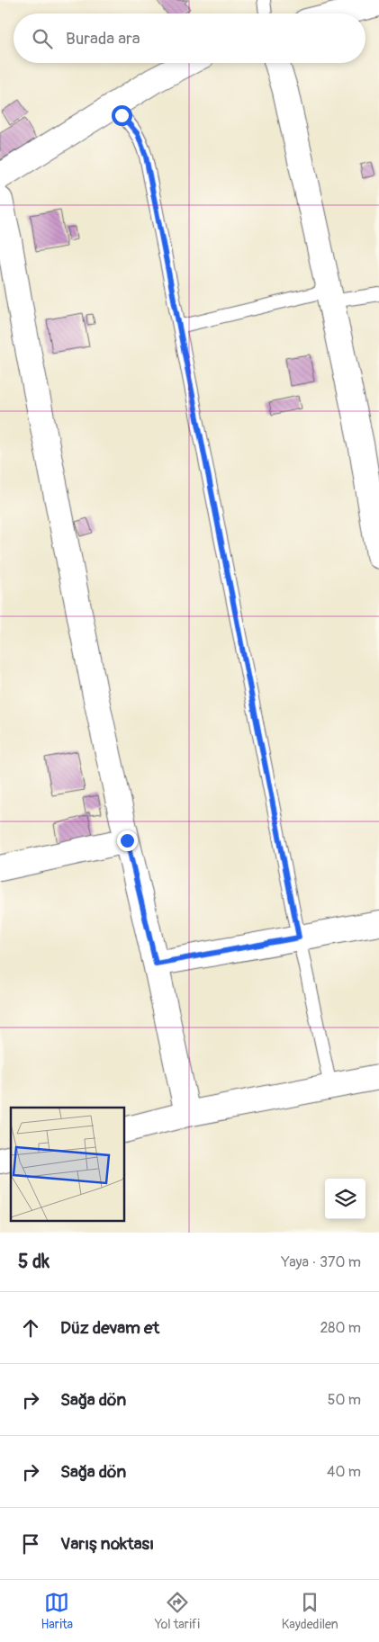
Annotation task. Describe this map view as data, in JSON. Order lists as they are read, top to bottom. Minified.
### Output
{"page":{"search":"Burada ara","heading":["5 dk","Yaya · 370 m"],"list":[["Düz devam et","280 m"],["Sağa dön","50 m"],["Sağa dön","40 m"],"Varış noktası"],"nav":["Harita","Yol tarifi","Kaydedilen"]}}
